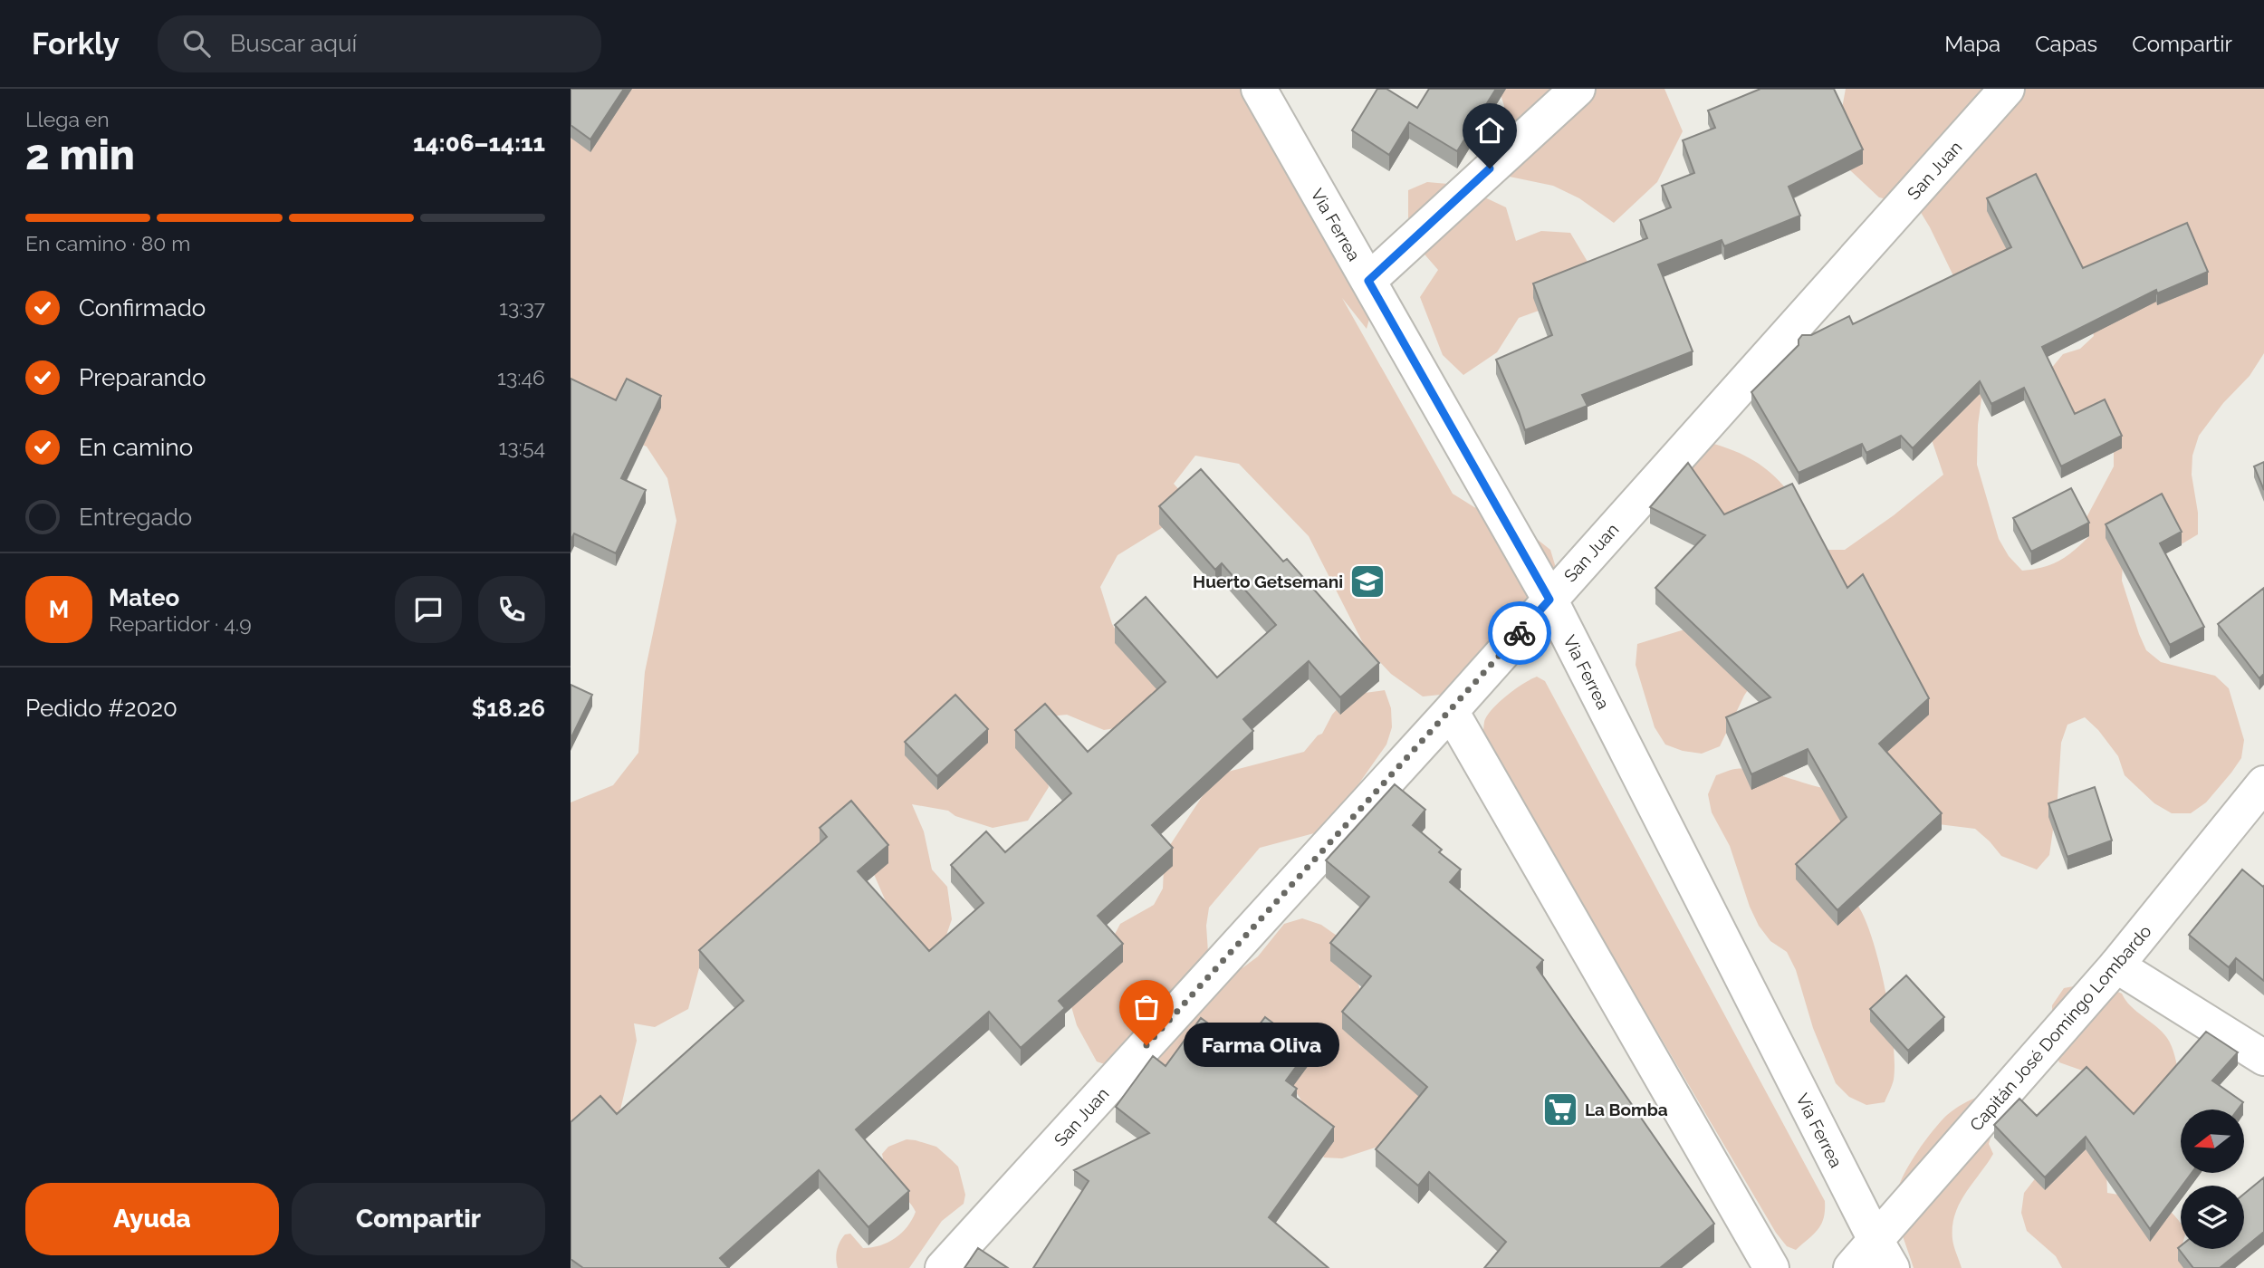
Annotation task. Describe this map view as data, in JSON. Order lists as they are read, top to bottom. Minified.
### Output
{"streets":{"street":["San Juan","Via Ferrea","Capitán José Domingo Lombardo"]},"crossings":[["San Juan","Via Ferrea"],["Via Ferrea","Capitán José Domingo Lombardo"]],"places":{"school or university":["Huerto Getsemani"],"other":["Farma Oliva"],"supermarket":["La Bomba"]},"north":"left","page":{"header":"Forkly","search":"Buscar aquí","nav":["Mapa","Capas","Compartir"],"heading":["2 min","Llega en","14:06–14:11"],"panel":["Mateo","Repartidor · 4.9","Pedido #2020","$18.26"],"bar":"En camino · 80 m","list":[["Confirmado","13:37"],["Preparando","13:46"],["En camino","13:54"],"Entregado"],"round":"M","bubble":"Farma Oliva","buttons":["Ayuda","Compartir"]}}
